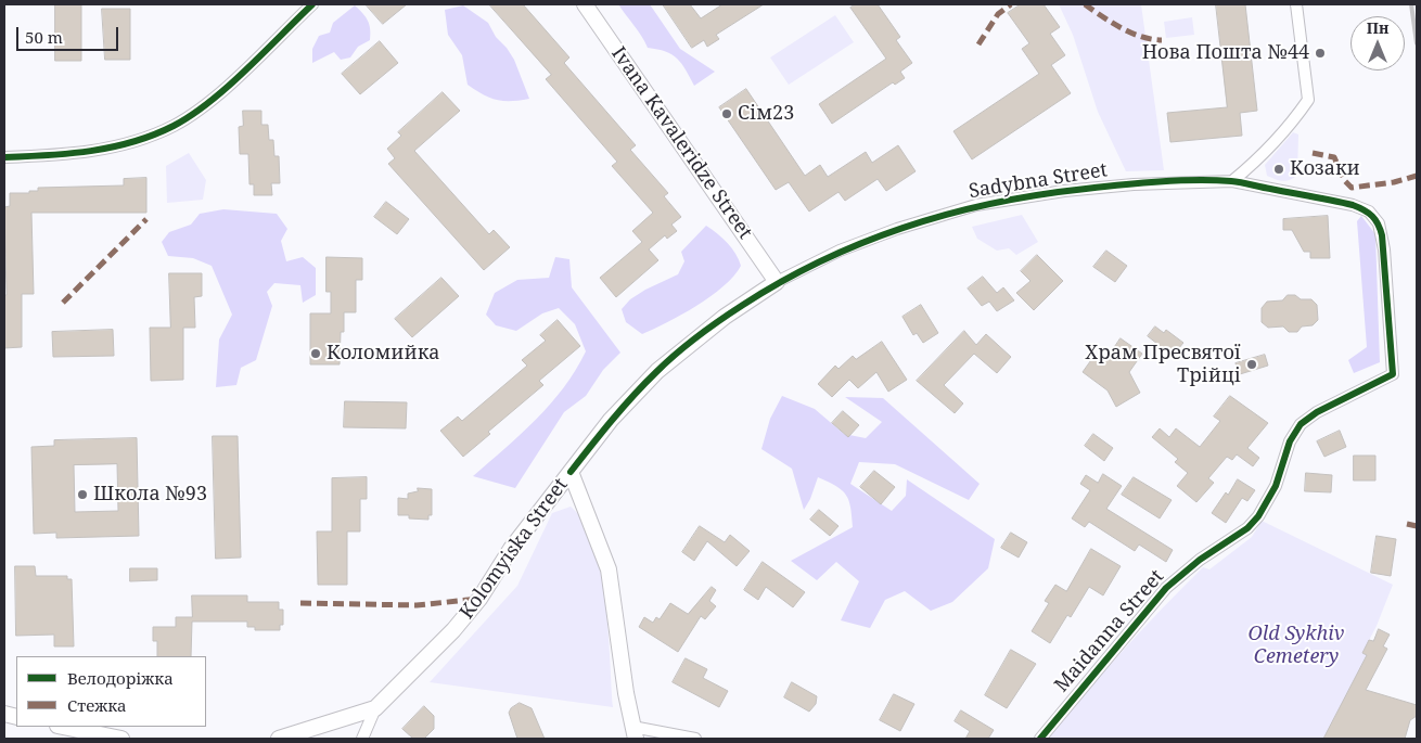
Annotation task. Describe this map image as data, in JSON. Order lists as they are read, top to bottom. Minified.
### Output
{"streets":{"main road":["Ivana Kavaleridze Street","Kolomyiska Street"],"street":["Sadybna Street","Maidanna Street"]},"crossings":[["Ivana Kavaleridze Street","Sadybna Street"],["Ivana Kavaleridze Street","Kolomyiska Street"],["Sadybna Street","Kolomyiska Street"],["Sadybna Street","Maidanna Street"]],"parks":["Old Sykhiv Cemetery"],"places":["Нова Пошта №44","Сім23","Козаки","Коломийка","Храм Пресвятої Трійці","Школа №93"],"legend":["Велодоріжка","Стежка"],"scale_bar":"50 m","north":"top"}
